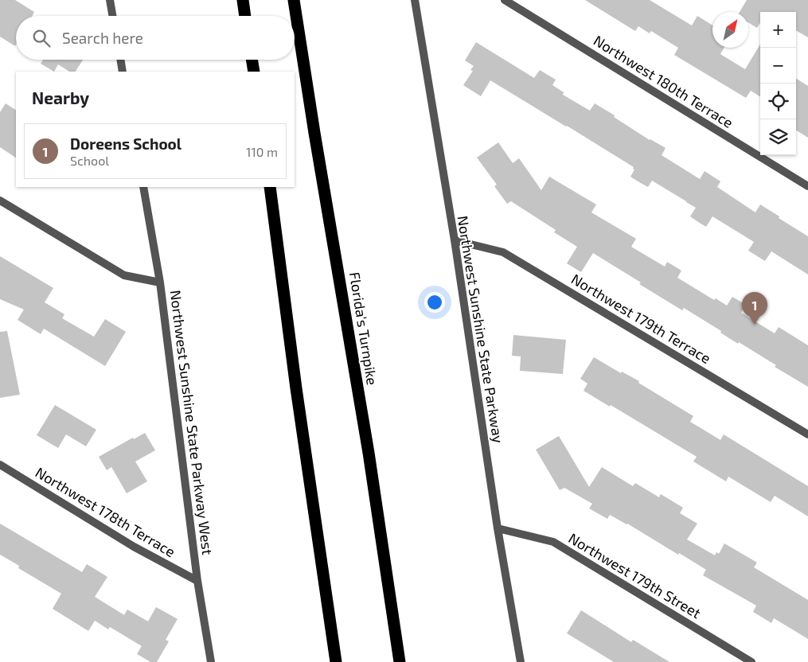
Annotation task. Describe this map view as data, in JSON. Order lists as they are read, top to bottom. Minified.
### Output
{"streets":{"highway":["Florida's Turnpike"],"street":["Northwest 180th Terrace","Northwest 179th Terrace","Northwest Sunshine State Parkway","Northwest Sunshine State Parkway West","Northwest 178th Terrace","Northwest 179th Street"]},"crossings":[["Northwest 179th Terrace","Northwest Sunshine State Parkway"],["Northwest Sunshine State Parkway","Northwest 179th Street"],["Northwest Sunshine State Parkway West","Northwest 178th Terrace"]],"north":"top right","page":{"map_buttons":["+","−"],"search":"Search here","heading":"Nearby","list":[{"mark":"1","name":"Doreens School","note":"School","value":"110 m"}],"pins":"1"}}
